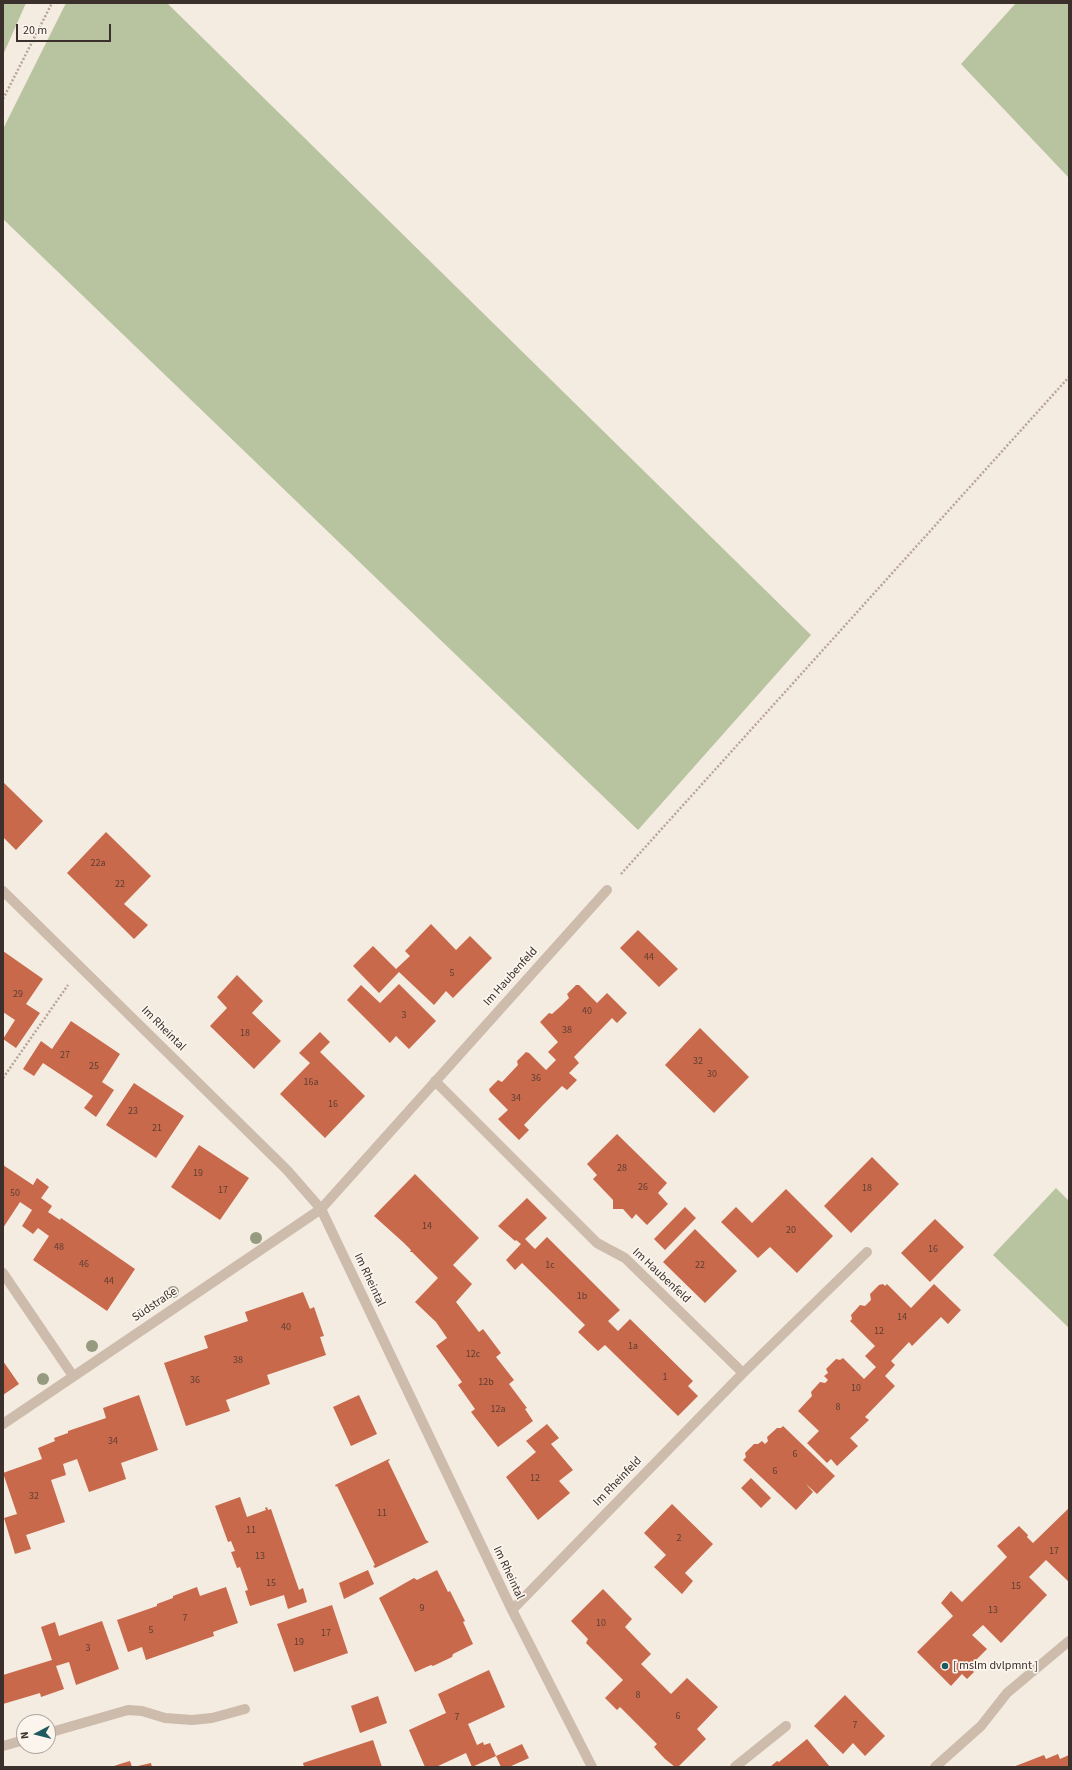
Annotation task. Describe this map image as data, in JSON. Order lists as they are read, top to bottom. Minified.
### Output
{"streets":{"street":["Im Haubenfeld","Im Rheintal","Südstraße","Im Rheinfeld"]},"crossings":[["Im Haubenfeld","Im Rheintal"],["Im Haubenfeld","Südstraße"],["Im Haubenfeld","Im Rheinfeld"],["Im Rheintal","Südstraße"],["Im Rheintal","Im Rheinfeld"]],"places":["[ mslm dvlpmnt ]"],"house_numbers":["22a","22","44","5","29","40","3","38","18","27","32","25","30","36","16a","34","16","23","21","28","19","26","18","17","50","14","20","48","16","46","1c","22","44","1b","14","40","12","1a","12c","38","1","36","12b","10","8","12a","34","6","6","12","32","11","11","2","17","13","15","15","9","13","7","10","5","17","19","3","8","6","7","7"],"scale_bar":"20 m","north":"left"}
